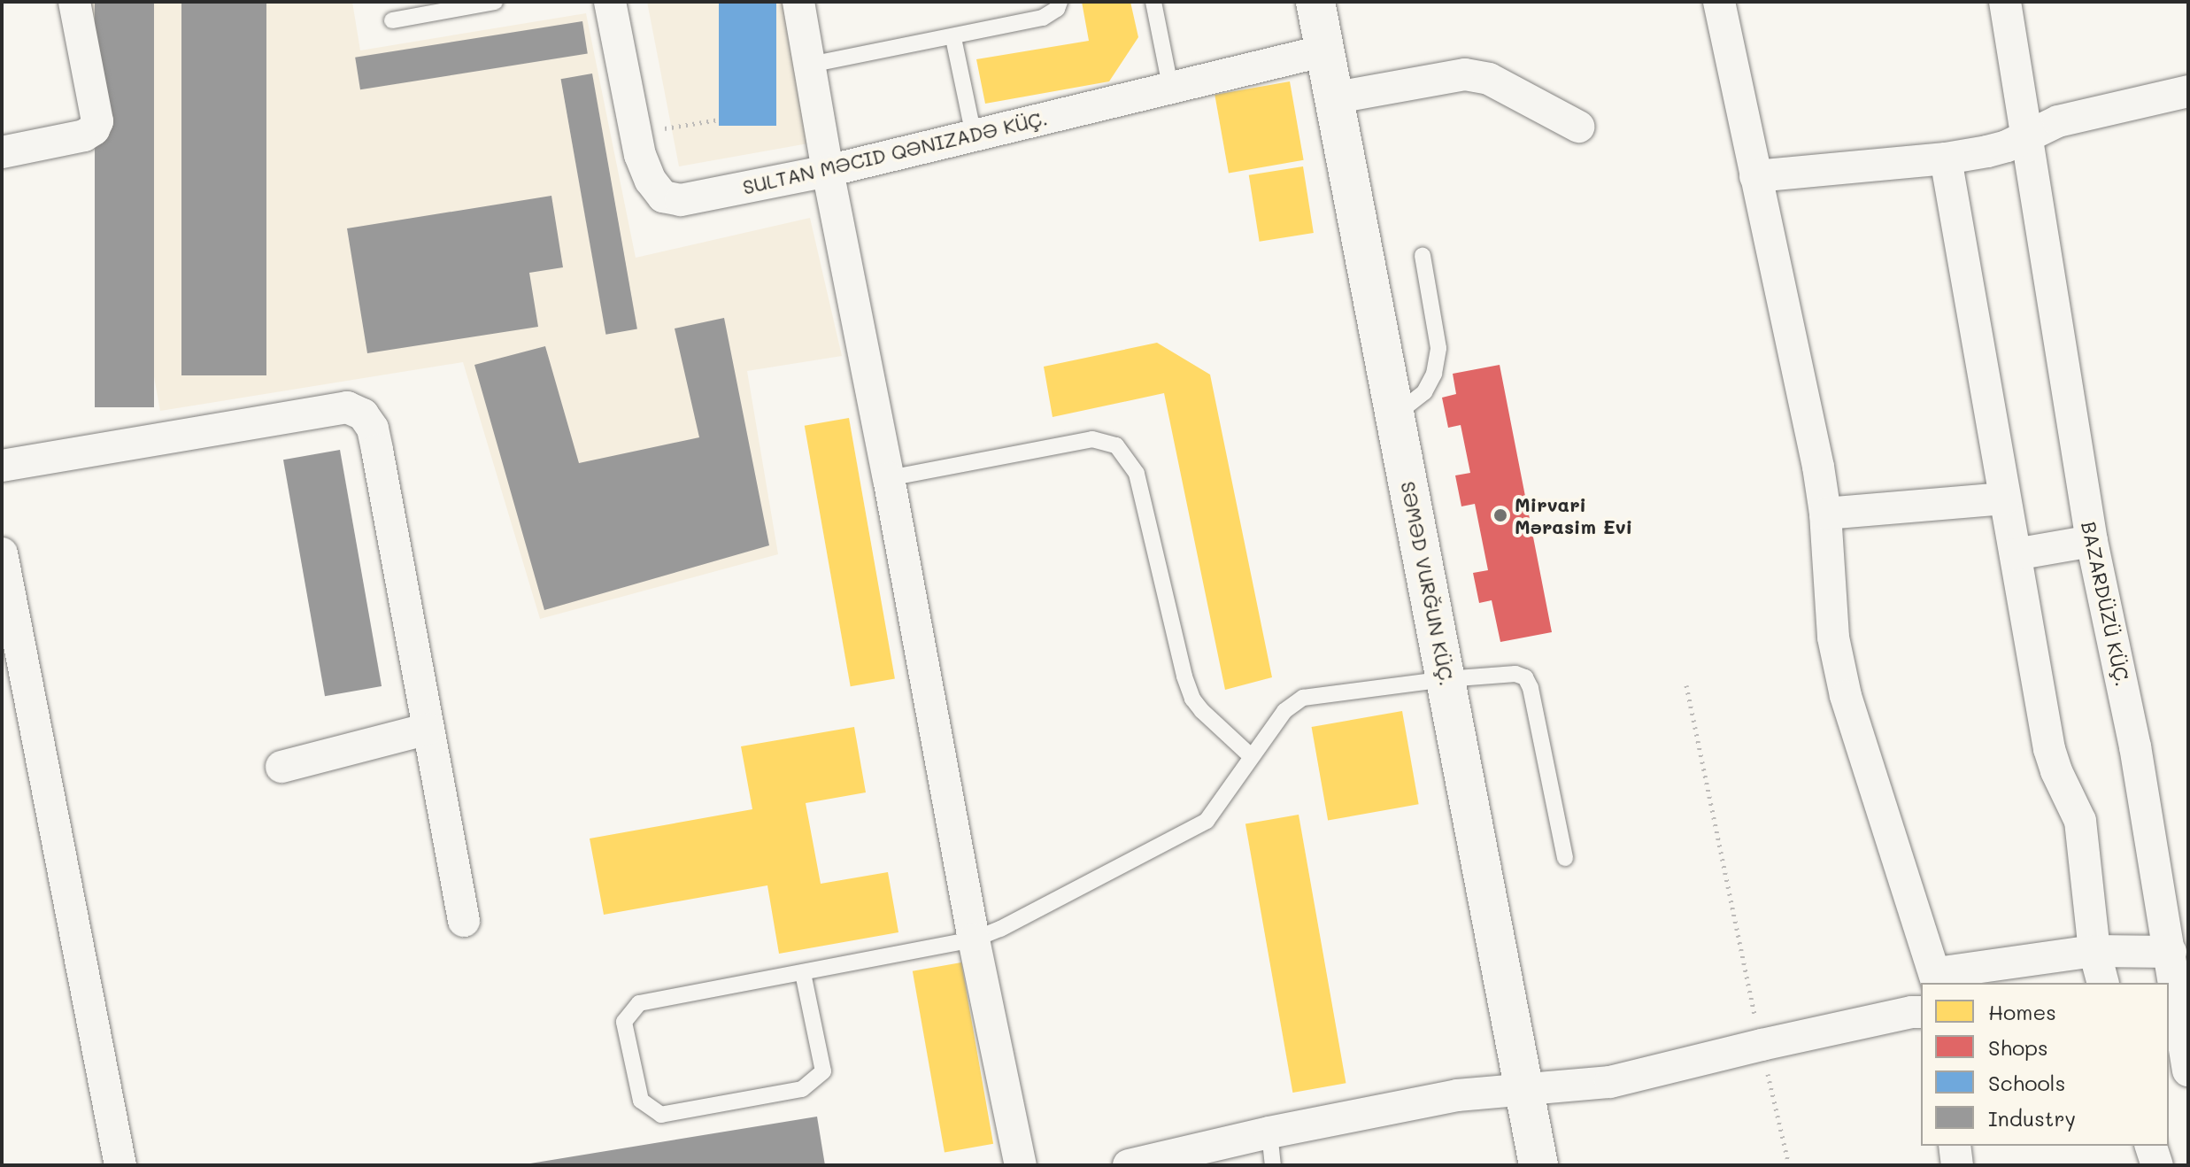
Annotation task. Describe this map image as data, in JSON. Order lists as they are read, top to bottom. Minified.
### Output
{"streets":{"main road":["SƏMƏD VURĞUN KÜÇ."],"street":["SULTAN MƏCID QƏNIZADƏ KÜÇ.","BAZARDÜZÜ KÜÇ."]},"crossings":[["SULTAN MƏCID QƏNIZADƏ KÜÇ.","SƏMƏD VURĞUN KÜÇ."]],"places":["Mirvari Mərasim Evi"],"legend":["Homes","Shops","Schools","Industry"]}
